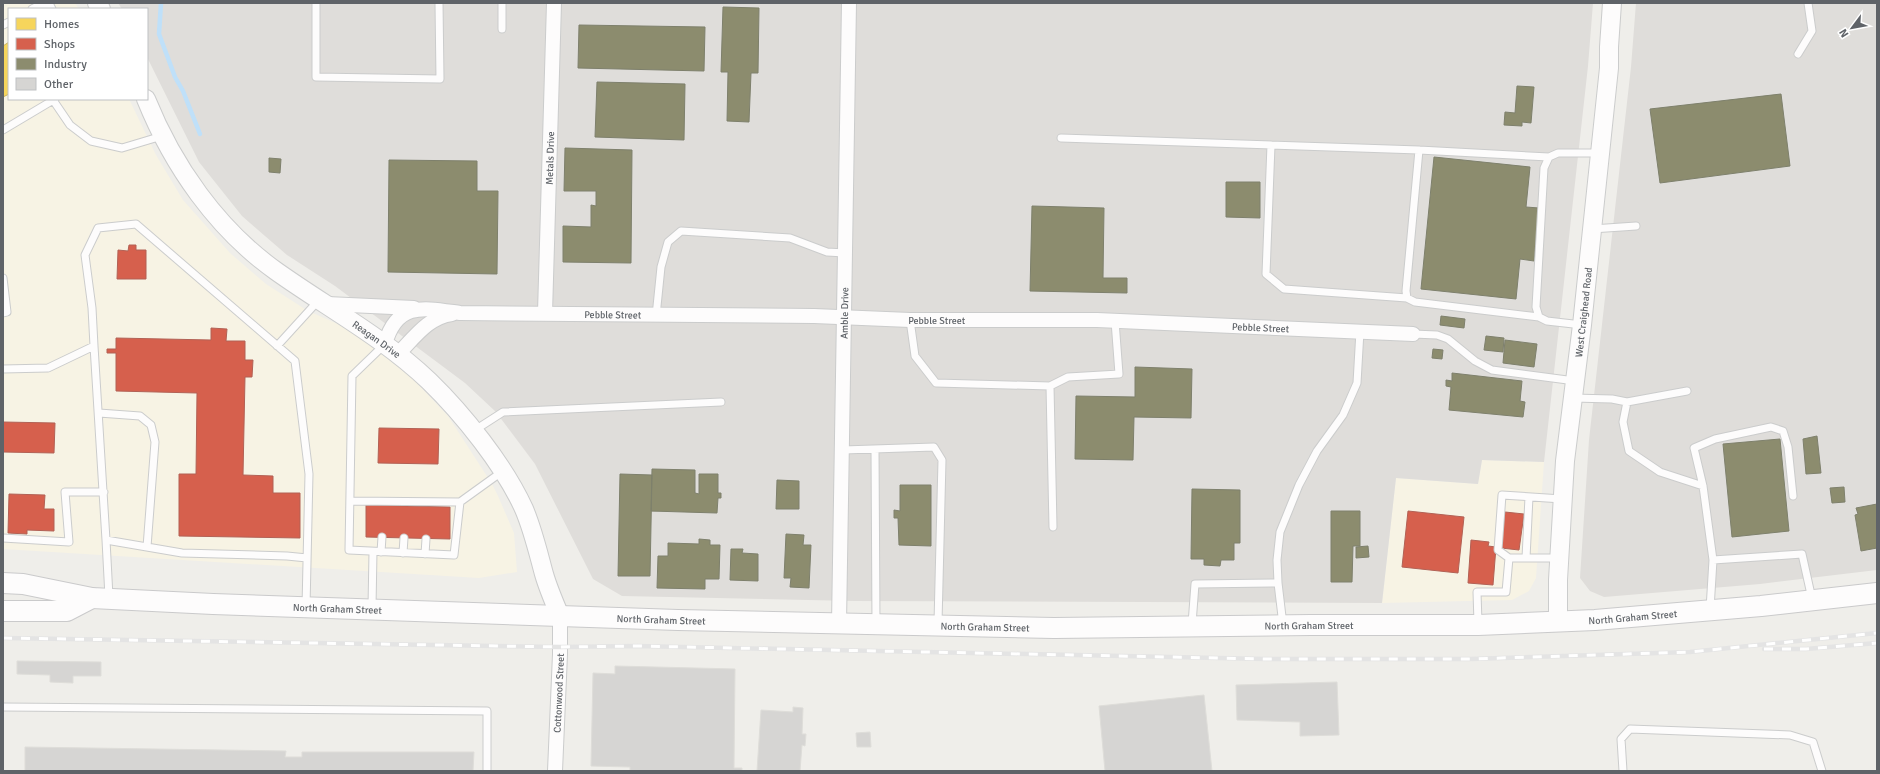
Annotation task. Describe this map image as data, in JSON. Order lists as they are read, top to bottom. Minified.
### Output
{"streets":{"main road":["North Graham Street"],"street":["Metals Drive","West Craighead Road","Amble Drive","Pebble Street","Reagan Drive","Cottonwood Street"]},"crossings":[["Metals Drive","Pebble Street"],["West Craighead Road","North Graham Street"],["Amble Drive","Pebble Street"],["Amble Drive","North Graham Street"],["Pebble Street","Reagan Drive"],["Reagan Drive","North Graham Street"],["Reagan Drive","Cottonwood Street"],["North Graham Street","Cottonwood Street"]],"legend":["Homes","Shops","Industry","Other"],"north":"bottom left"}
